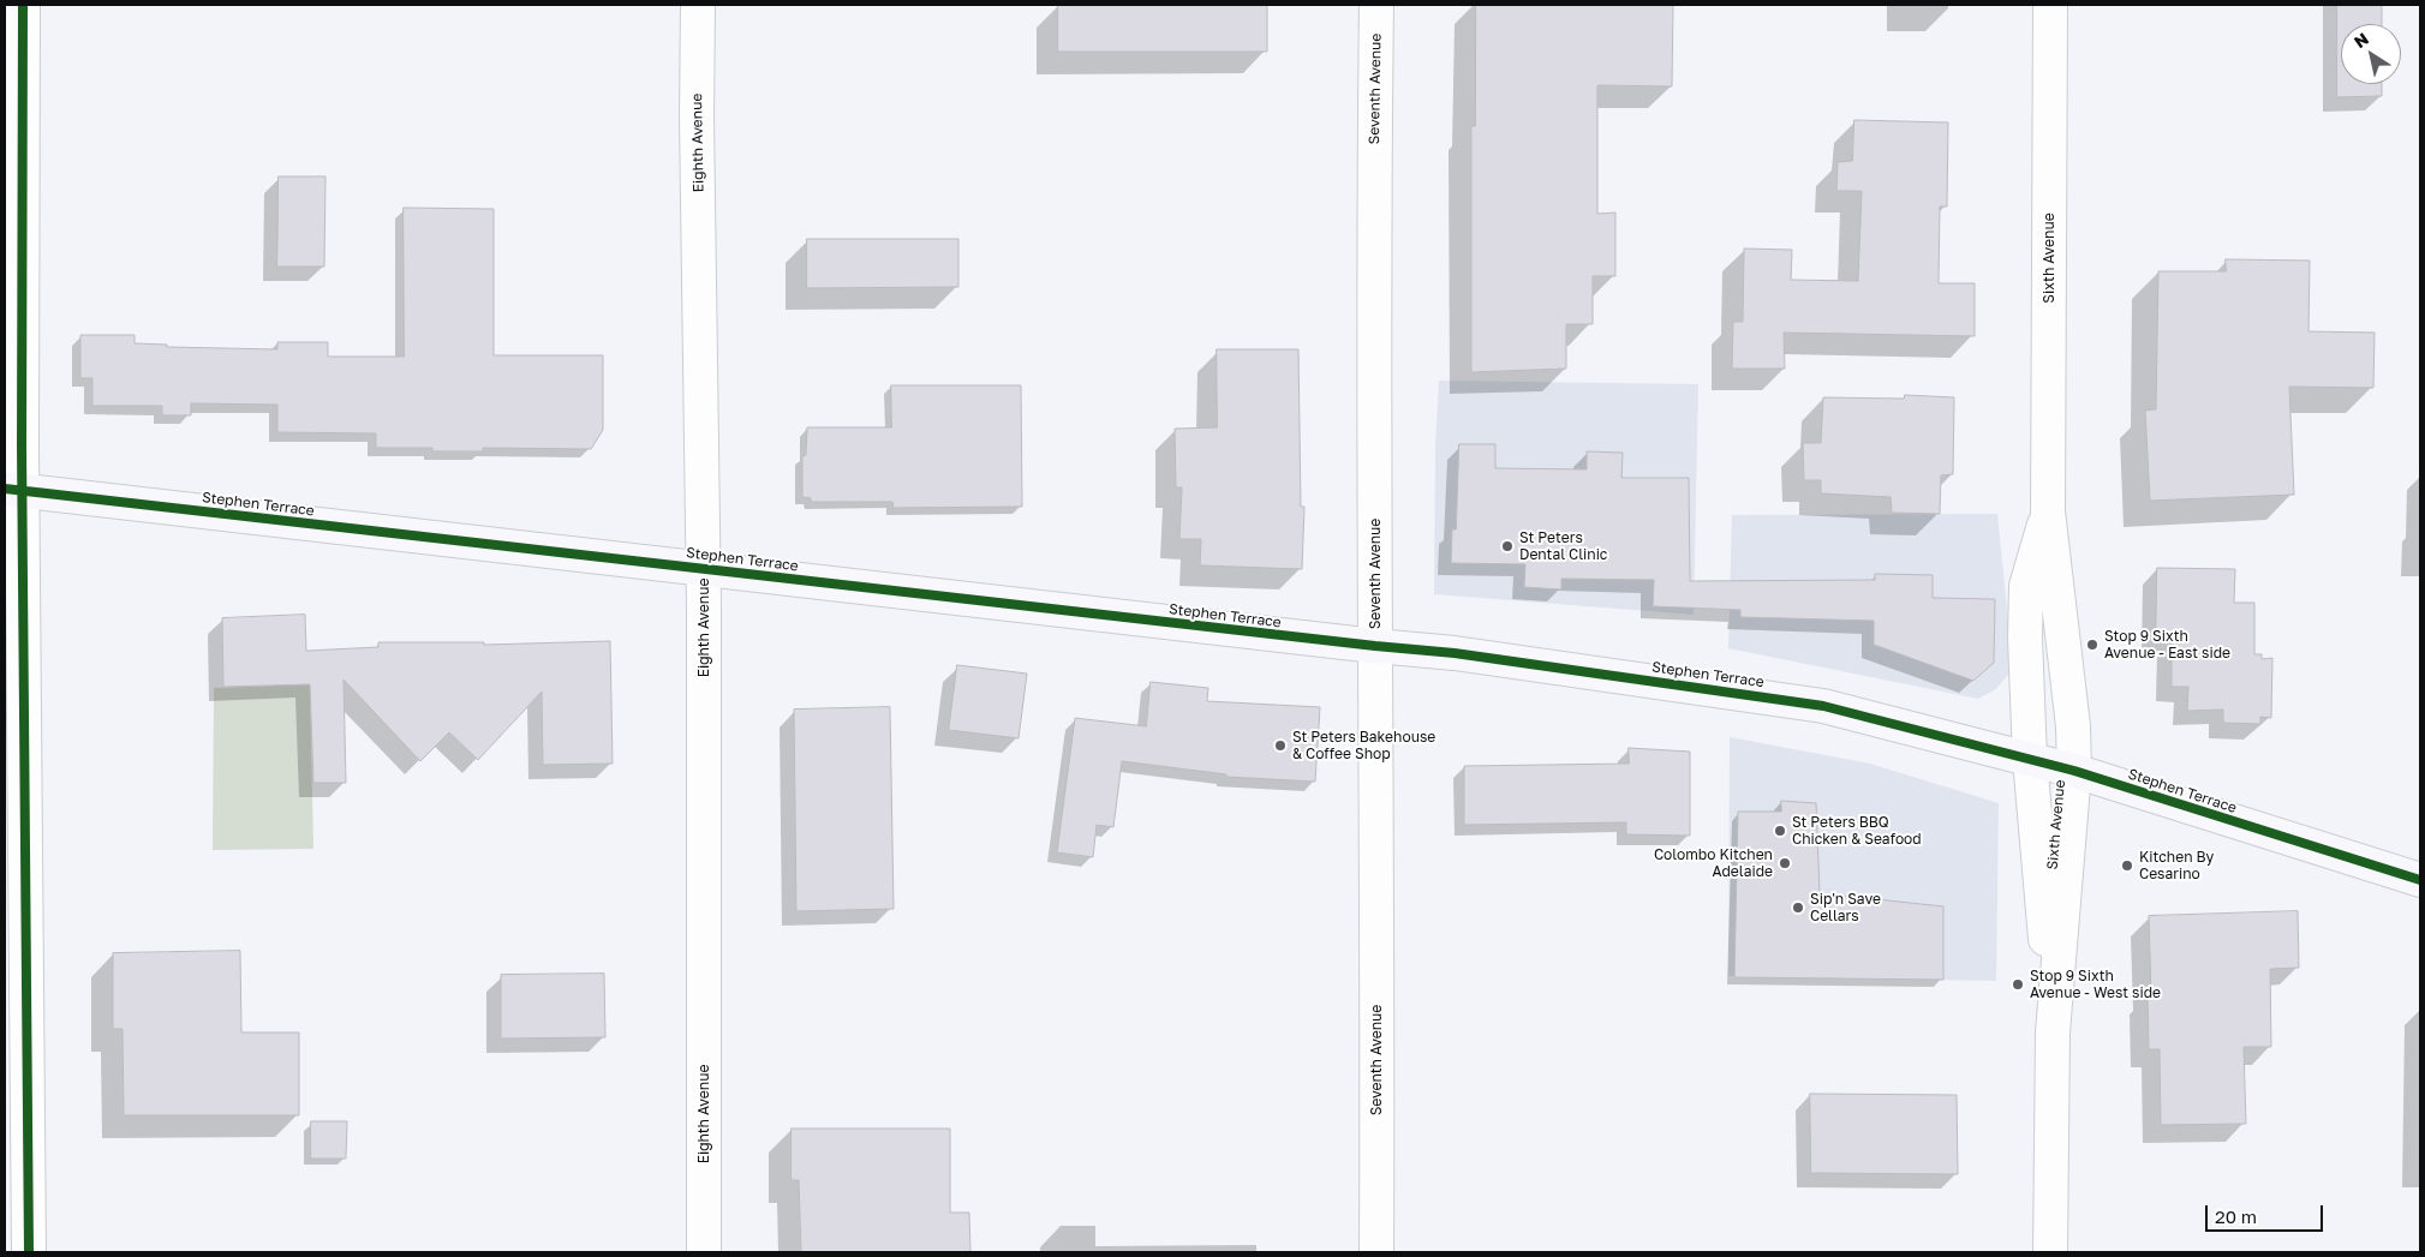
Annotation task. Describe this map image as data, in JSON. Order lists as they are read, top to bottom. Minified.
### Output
{"streets":{"main road":["Stephen Terrace"],"street":["Seventh Avenue","Eighth Avenue","Sixth Avenue"]},"crossings":[["Seventh Avenue","Stephen Terrace"],["Eighth Avenue","Stephen Terrace"],["Sixth Avenue","Stephen Terrace"]],"places":["St Peters Dental Clinic","Stop 9 Sixth Avenue - East side","St Peters Bakehouse & Coffee Shop","St Peters BBQ Chicken & Seafood","Colombo Kitchen Adelaide","Kitchen By Cesarino","Sip'n Save Cellars","Stop 9 Sixth Avenue - West side"],"scale_bar":"20 m","north":"top left"}
